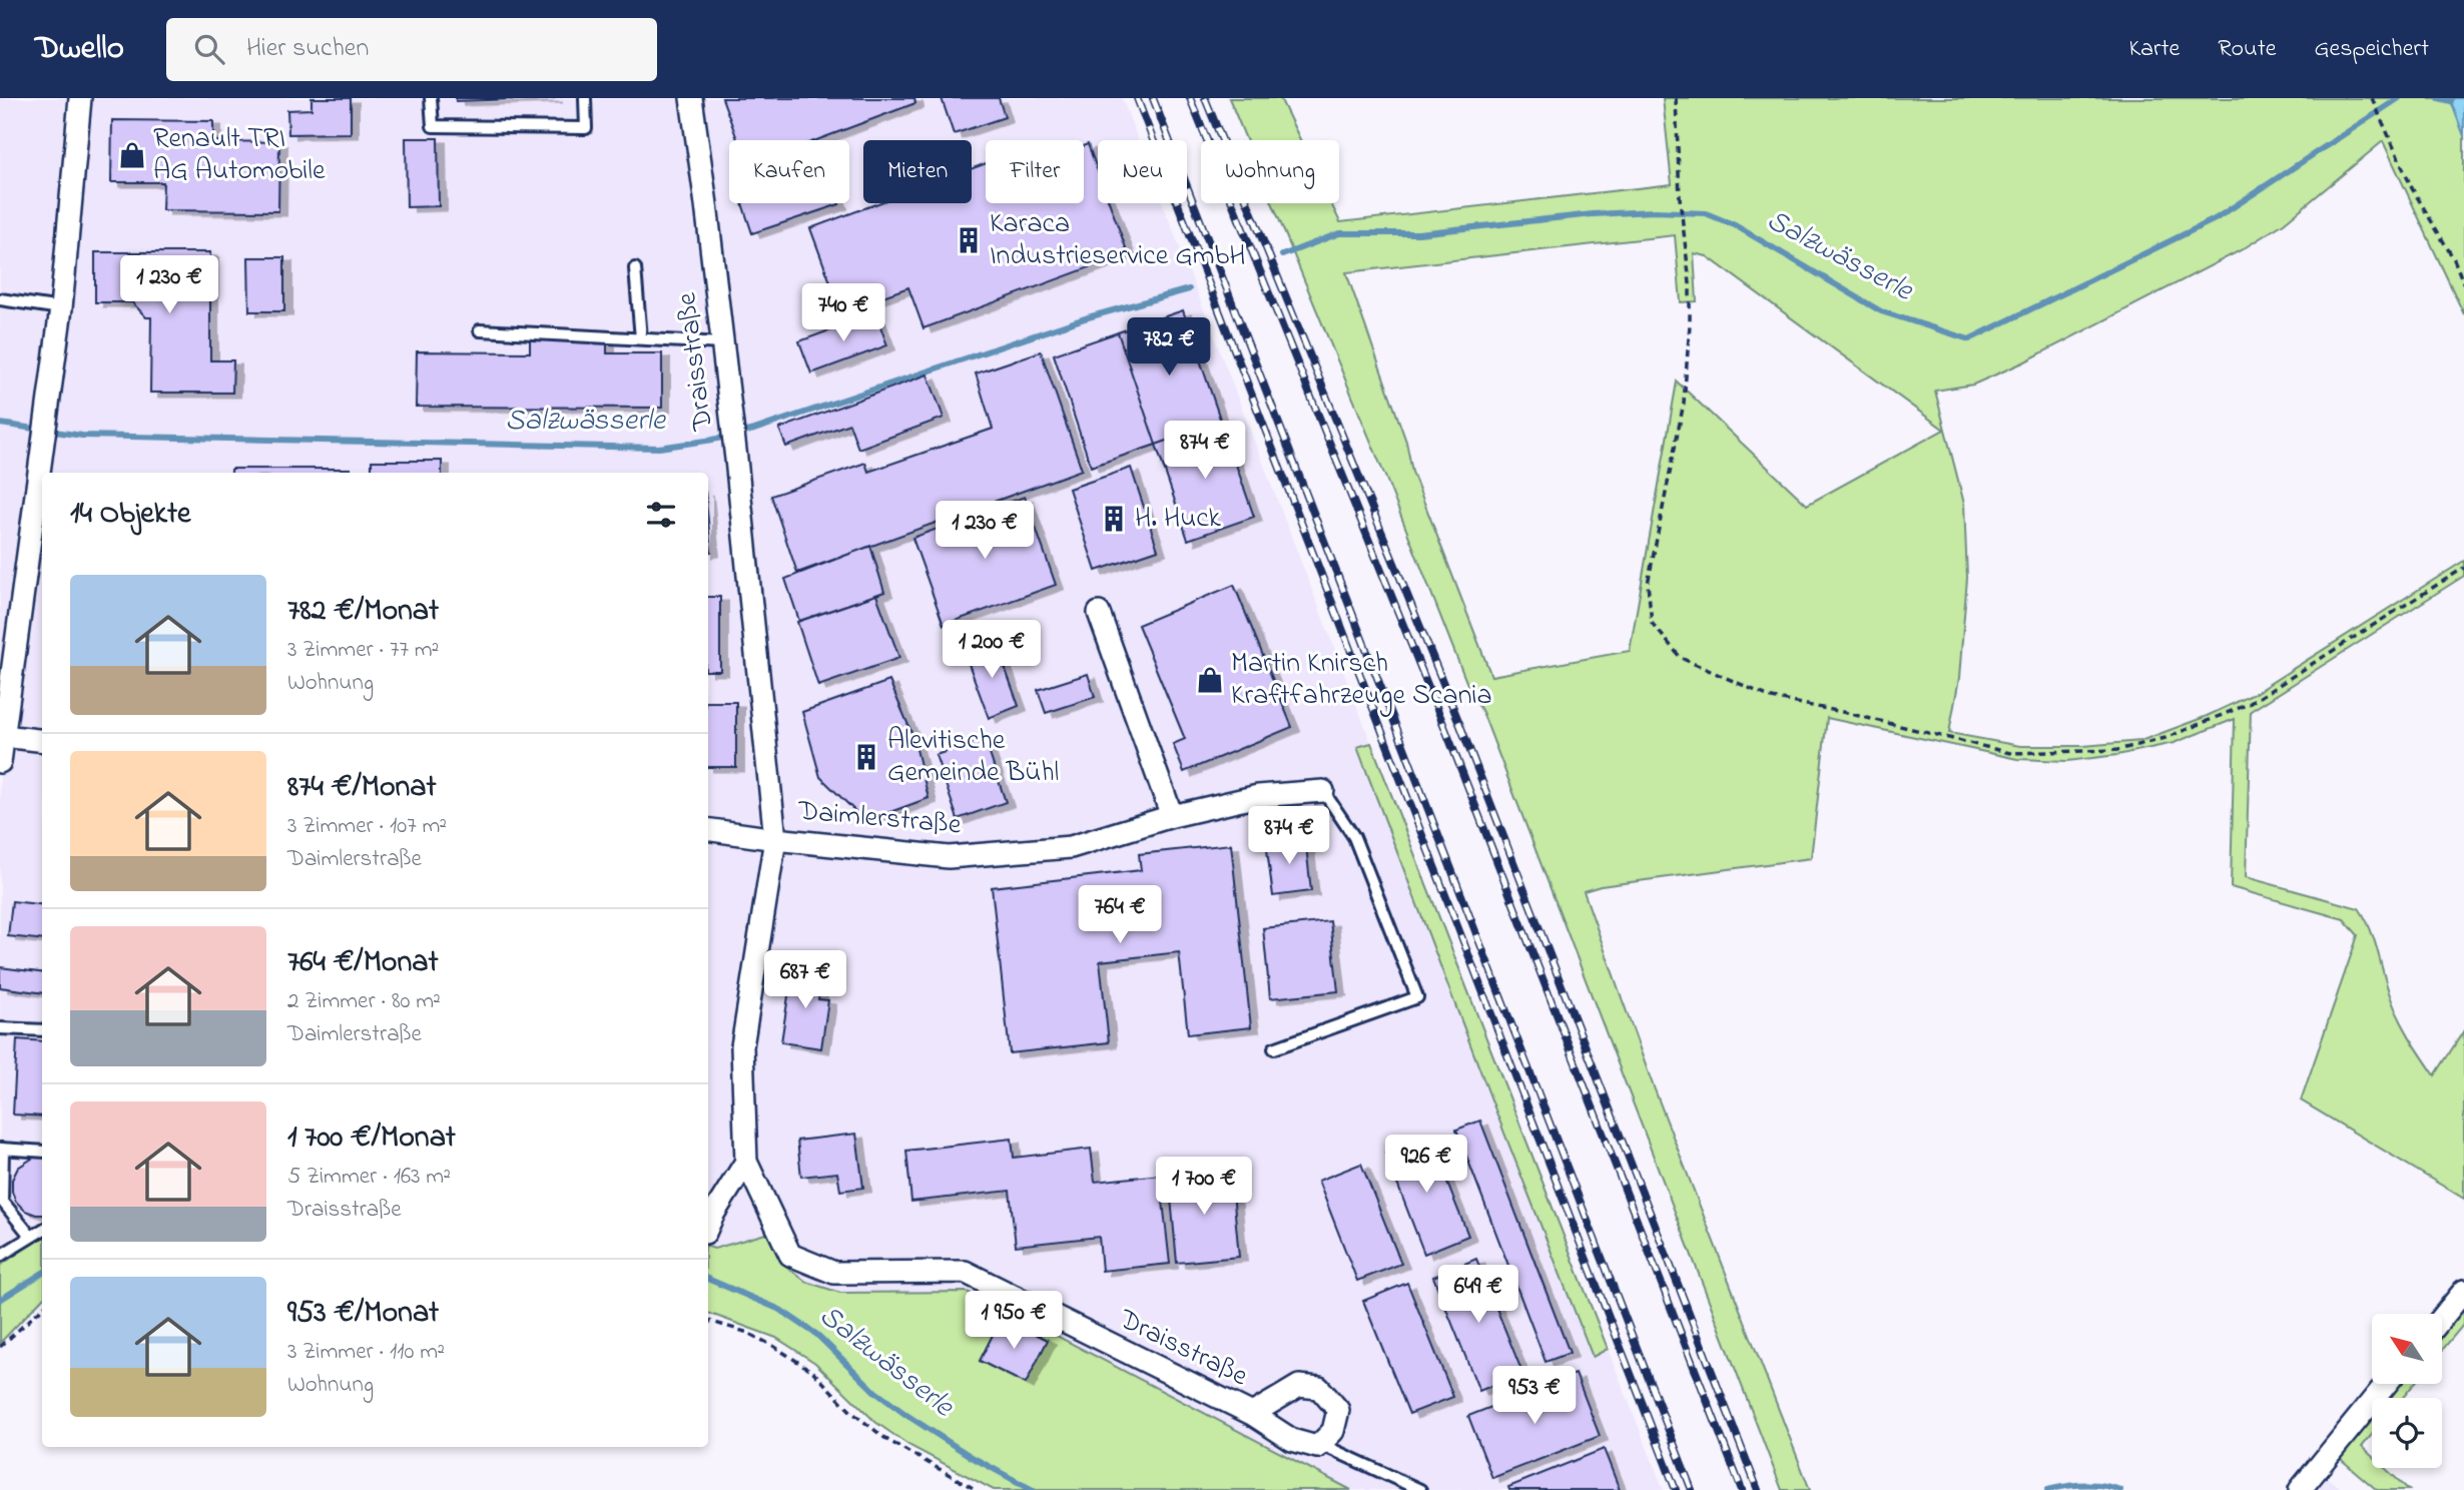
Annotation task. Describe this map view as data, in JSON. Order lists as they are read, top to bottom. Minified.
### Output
{"streets":{"street":["Draisstraße","Daimlerstraße"]},"crossings":[["Draisstraße","Daimlerstraße"]],"water":["Salzwässerle"],"places":{"shop":["Renault TRI AG Automobile","Martin Knirsch Kraftfahrzeuge Scania"],"building":["Karaca Industrieservice GmbH","H. Huck","Alevitische Gemeinde Bühl"]},"north":"top left","page":{"header":"Dwello","search":"Hier suchen","nav":["Karte","Route","Gespeichert"],"chip":["Kaufen","Mieten","Filter","Neu","Wohnung"],"price":["1 230 €","740 €","782 €","874 €","1 230 €","1 200 €","874 €","764 €","687 €","926 €","1 700 €","649 €","1 950 €","953 €"],"heading":"14 Objekte","list":[{"name":"782 €/Monat","note":"3 Zimmer · 77 m² · Wohnung"},{"name":"874 €/Monat","note":"3 Zimmer · 107 m² · Daimlerstraße"},{"name":"764 €/Monat","note":"2 Zimmer · 80 m² · Daimlerstraße"},{"name":"1 700 €/Monat","note":"5 Zimmer · 163 m² · Draisstraße"},{"name":"953 €/Monat","note":"3 Zimmer · 110 m² · Wohnung"}]}}
